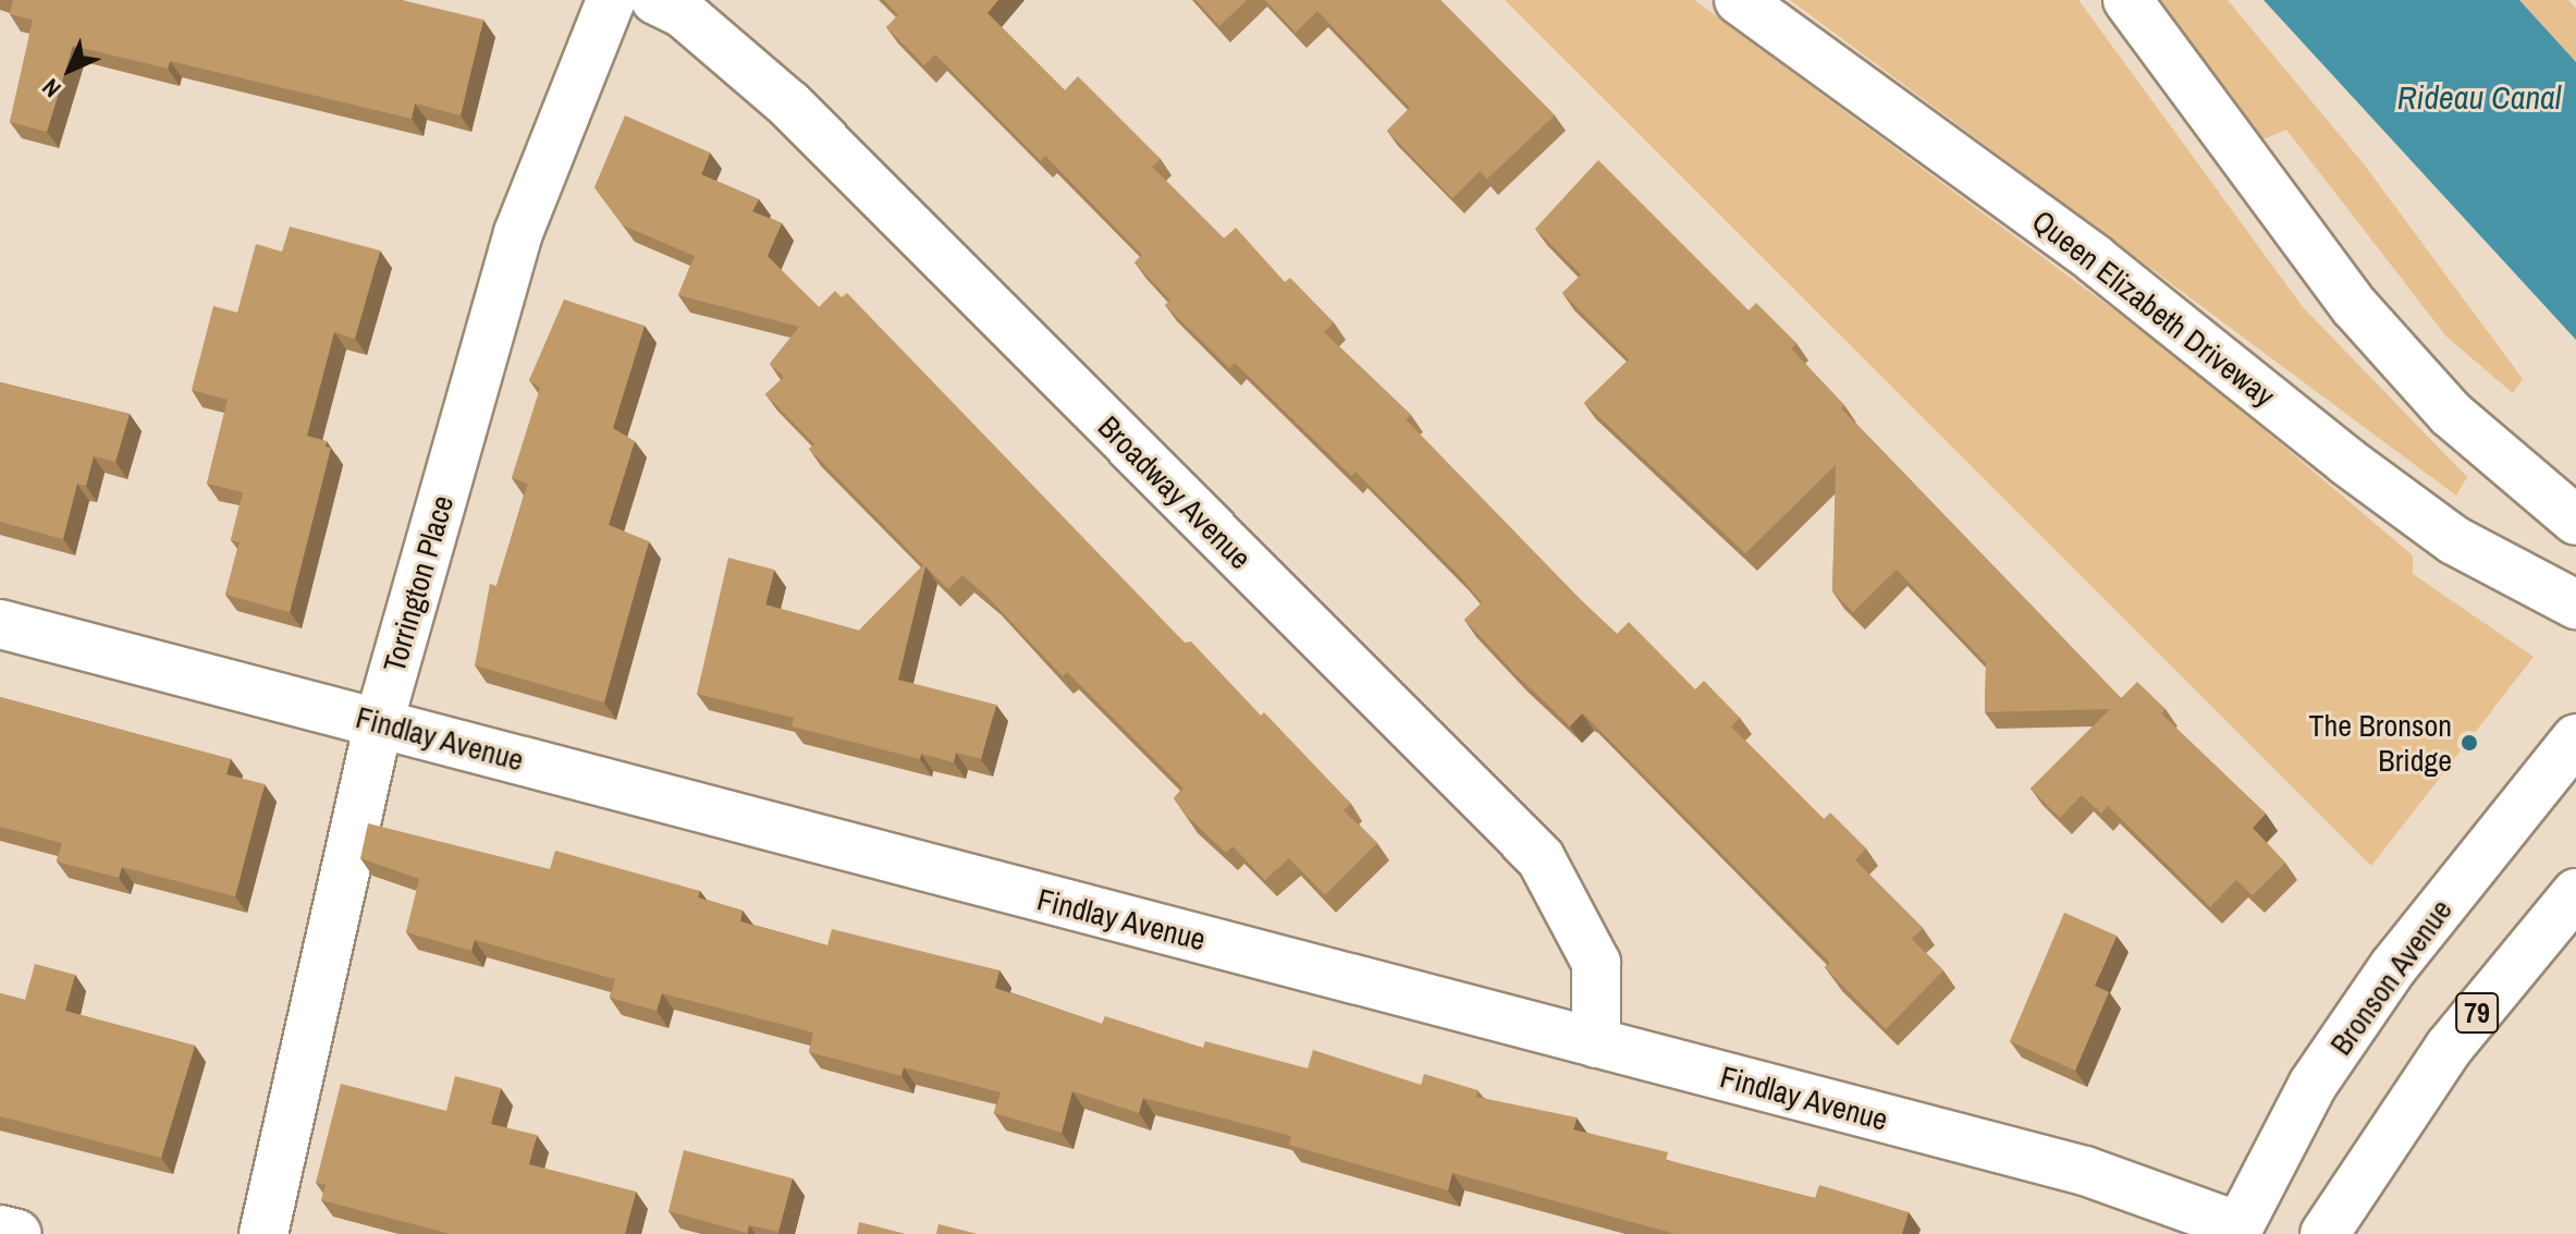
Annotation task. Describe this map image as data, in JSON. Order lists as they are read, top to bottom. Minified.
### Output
{"streets":{"street":["Queen Elizabeth Driveway","Broadway Avenue","Torrington Place","Findlay Avenue","Bronson Avenue","79"]},"crossings":[["Broadway Avenue","Findlay Avenue"],["Torrington Place","Findlay Avenue"],["Findlay Avenue","Bronson Avenue"]],"water":["Rideau Canal"],"places":["The Bronson Bridge"],"north":"bottom left"}
